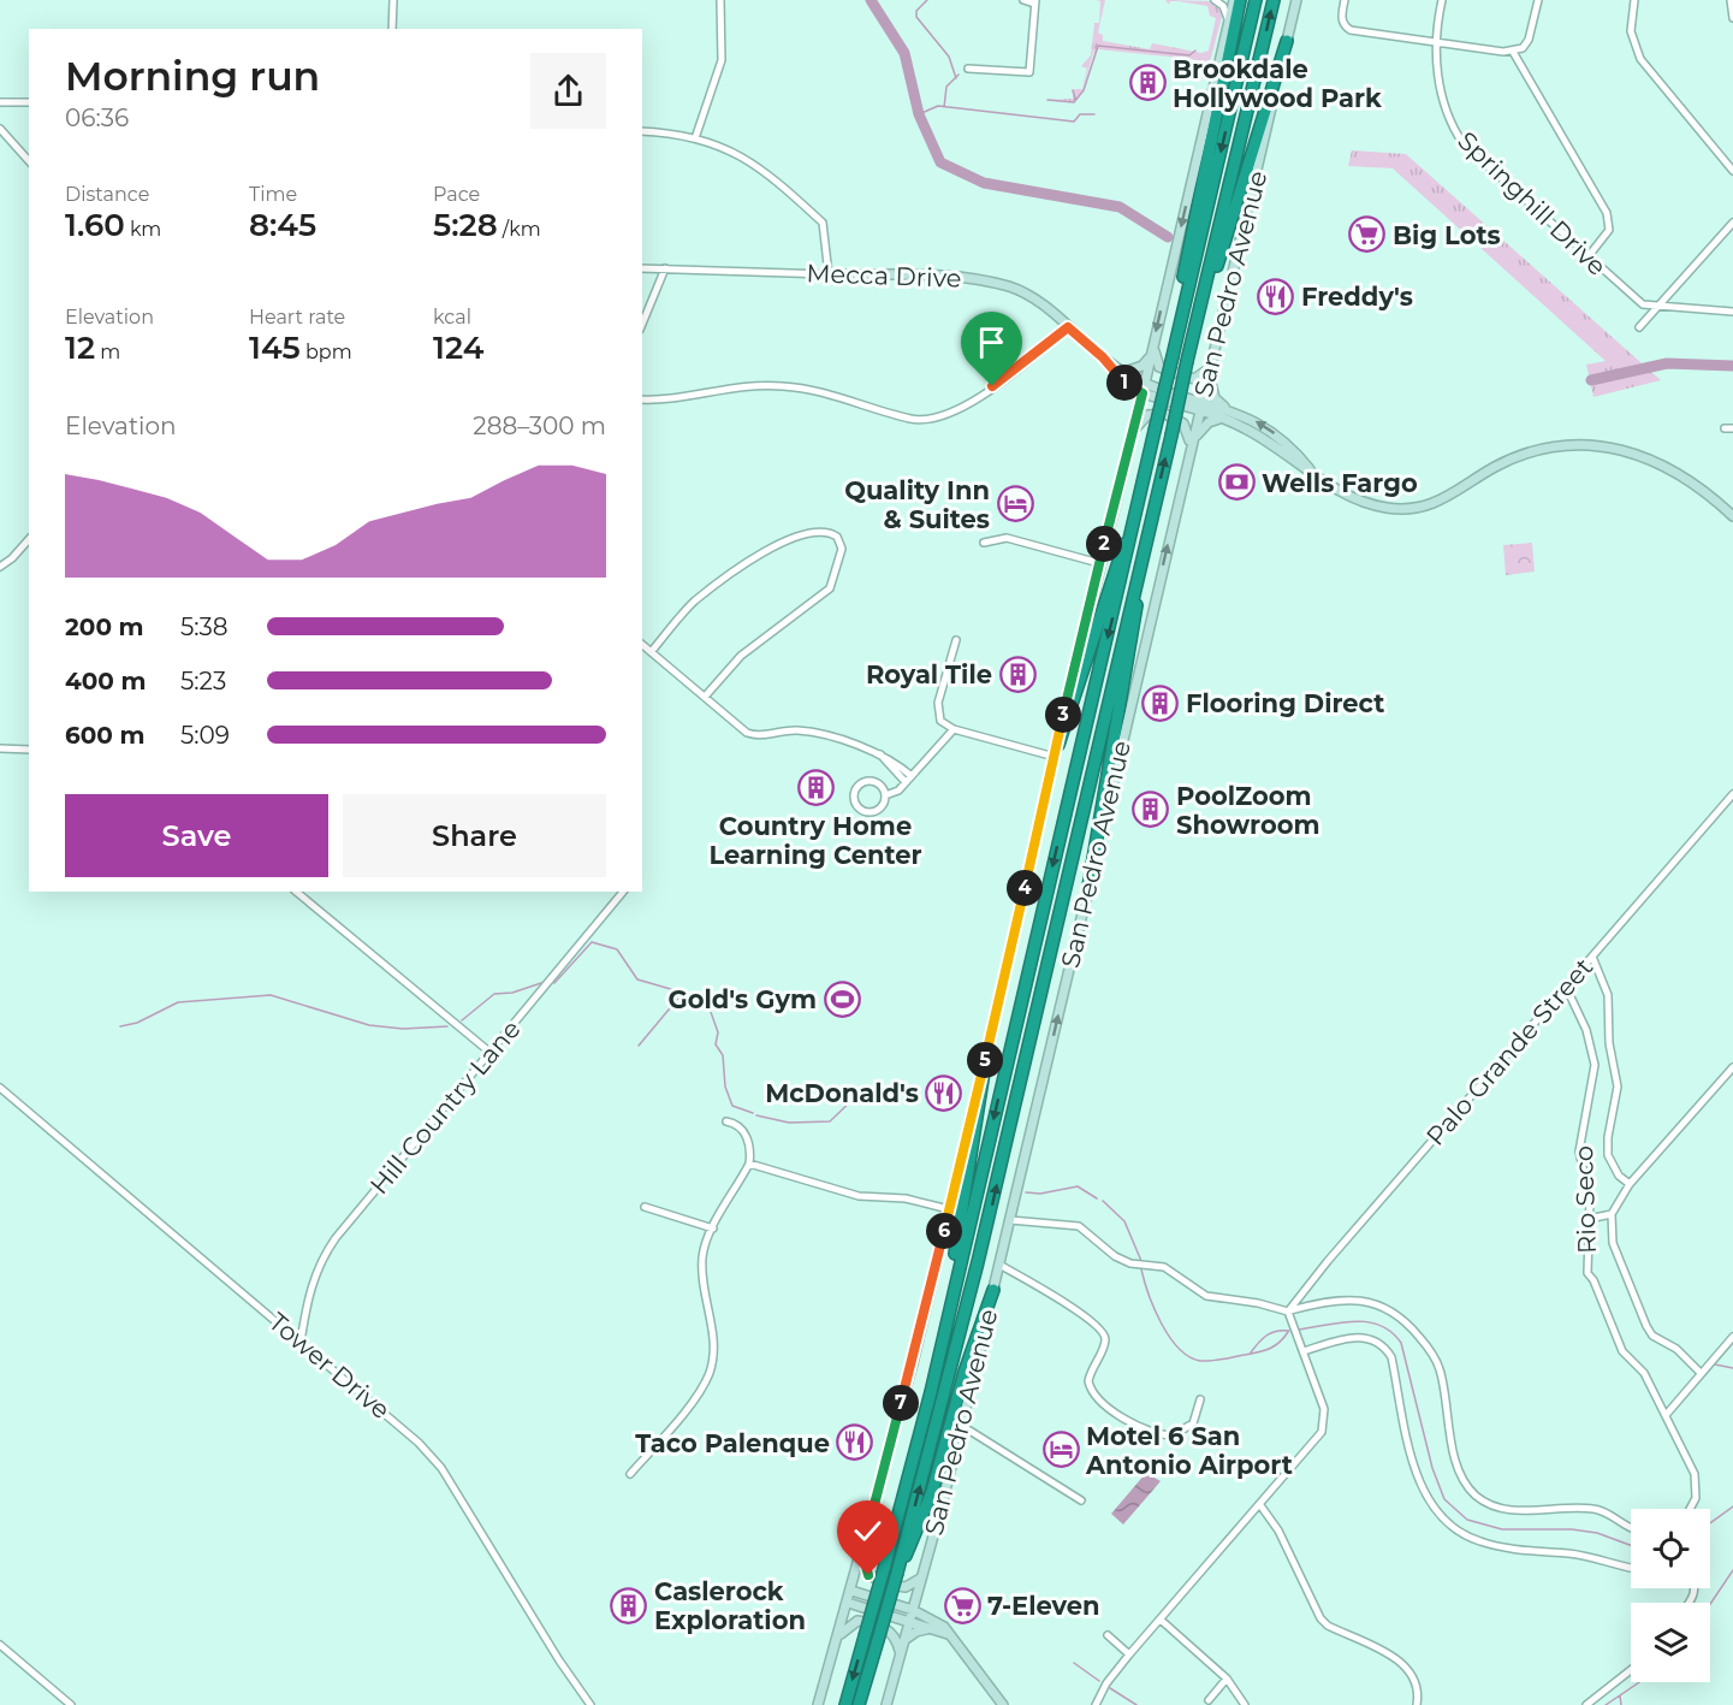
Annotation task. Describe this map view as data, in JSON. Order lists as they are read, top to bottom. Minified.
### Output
{"streets":{"main road":["Mecca Drive","San Pedro Avenue"],"street":["Springhill Drive","Palo Grande Street","Hill Country Lane","Rio Seco","Tower Drive"]},"crossings":[["Mecca Drive","San Pedro Avenue"],["Palo Grande Street","Rio Seco"],["Hill Country Lane","Tower Drive"]],"places":{"building":["Brookdale Hollywood Park","Royal Tile","Flooring Direct","Country Home Learning Center","PoolZoom Showroom","Caslerock Exploration"],"supermarket":["Big Lots","7-Eleven"],"restaurant":["Freddy's","McDonald's","Taco Palenque"],"bank":["Wells Fargo"],"hotel":["Quality Inn & Suites","Motel 6 San Antonio Airport"],"sports":["Gold's Gym"]},"page":{"heading":["Morning run","06:36"],"stats":[["Distance","1.60 km"],["Time","8:45"],["Pace","5:28 /km"],["Elevation","12 m"],["Heart rate","145 bpm"],["kcal","124"]],"pins":["1","2","3","4","5","6","7"],"chart":["Elevation","288–300 m"],"list":[{"name":"200 m","note":"5:38"},{"name":"400 m","note":"5:23"},{"name":"600 m","note":"5:09"}],"buttons":["Save","Share"]}}
